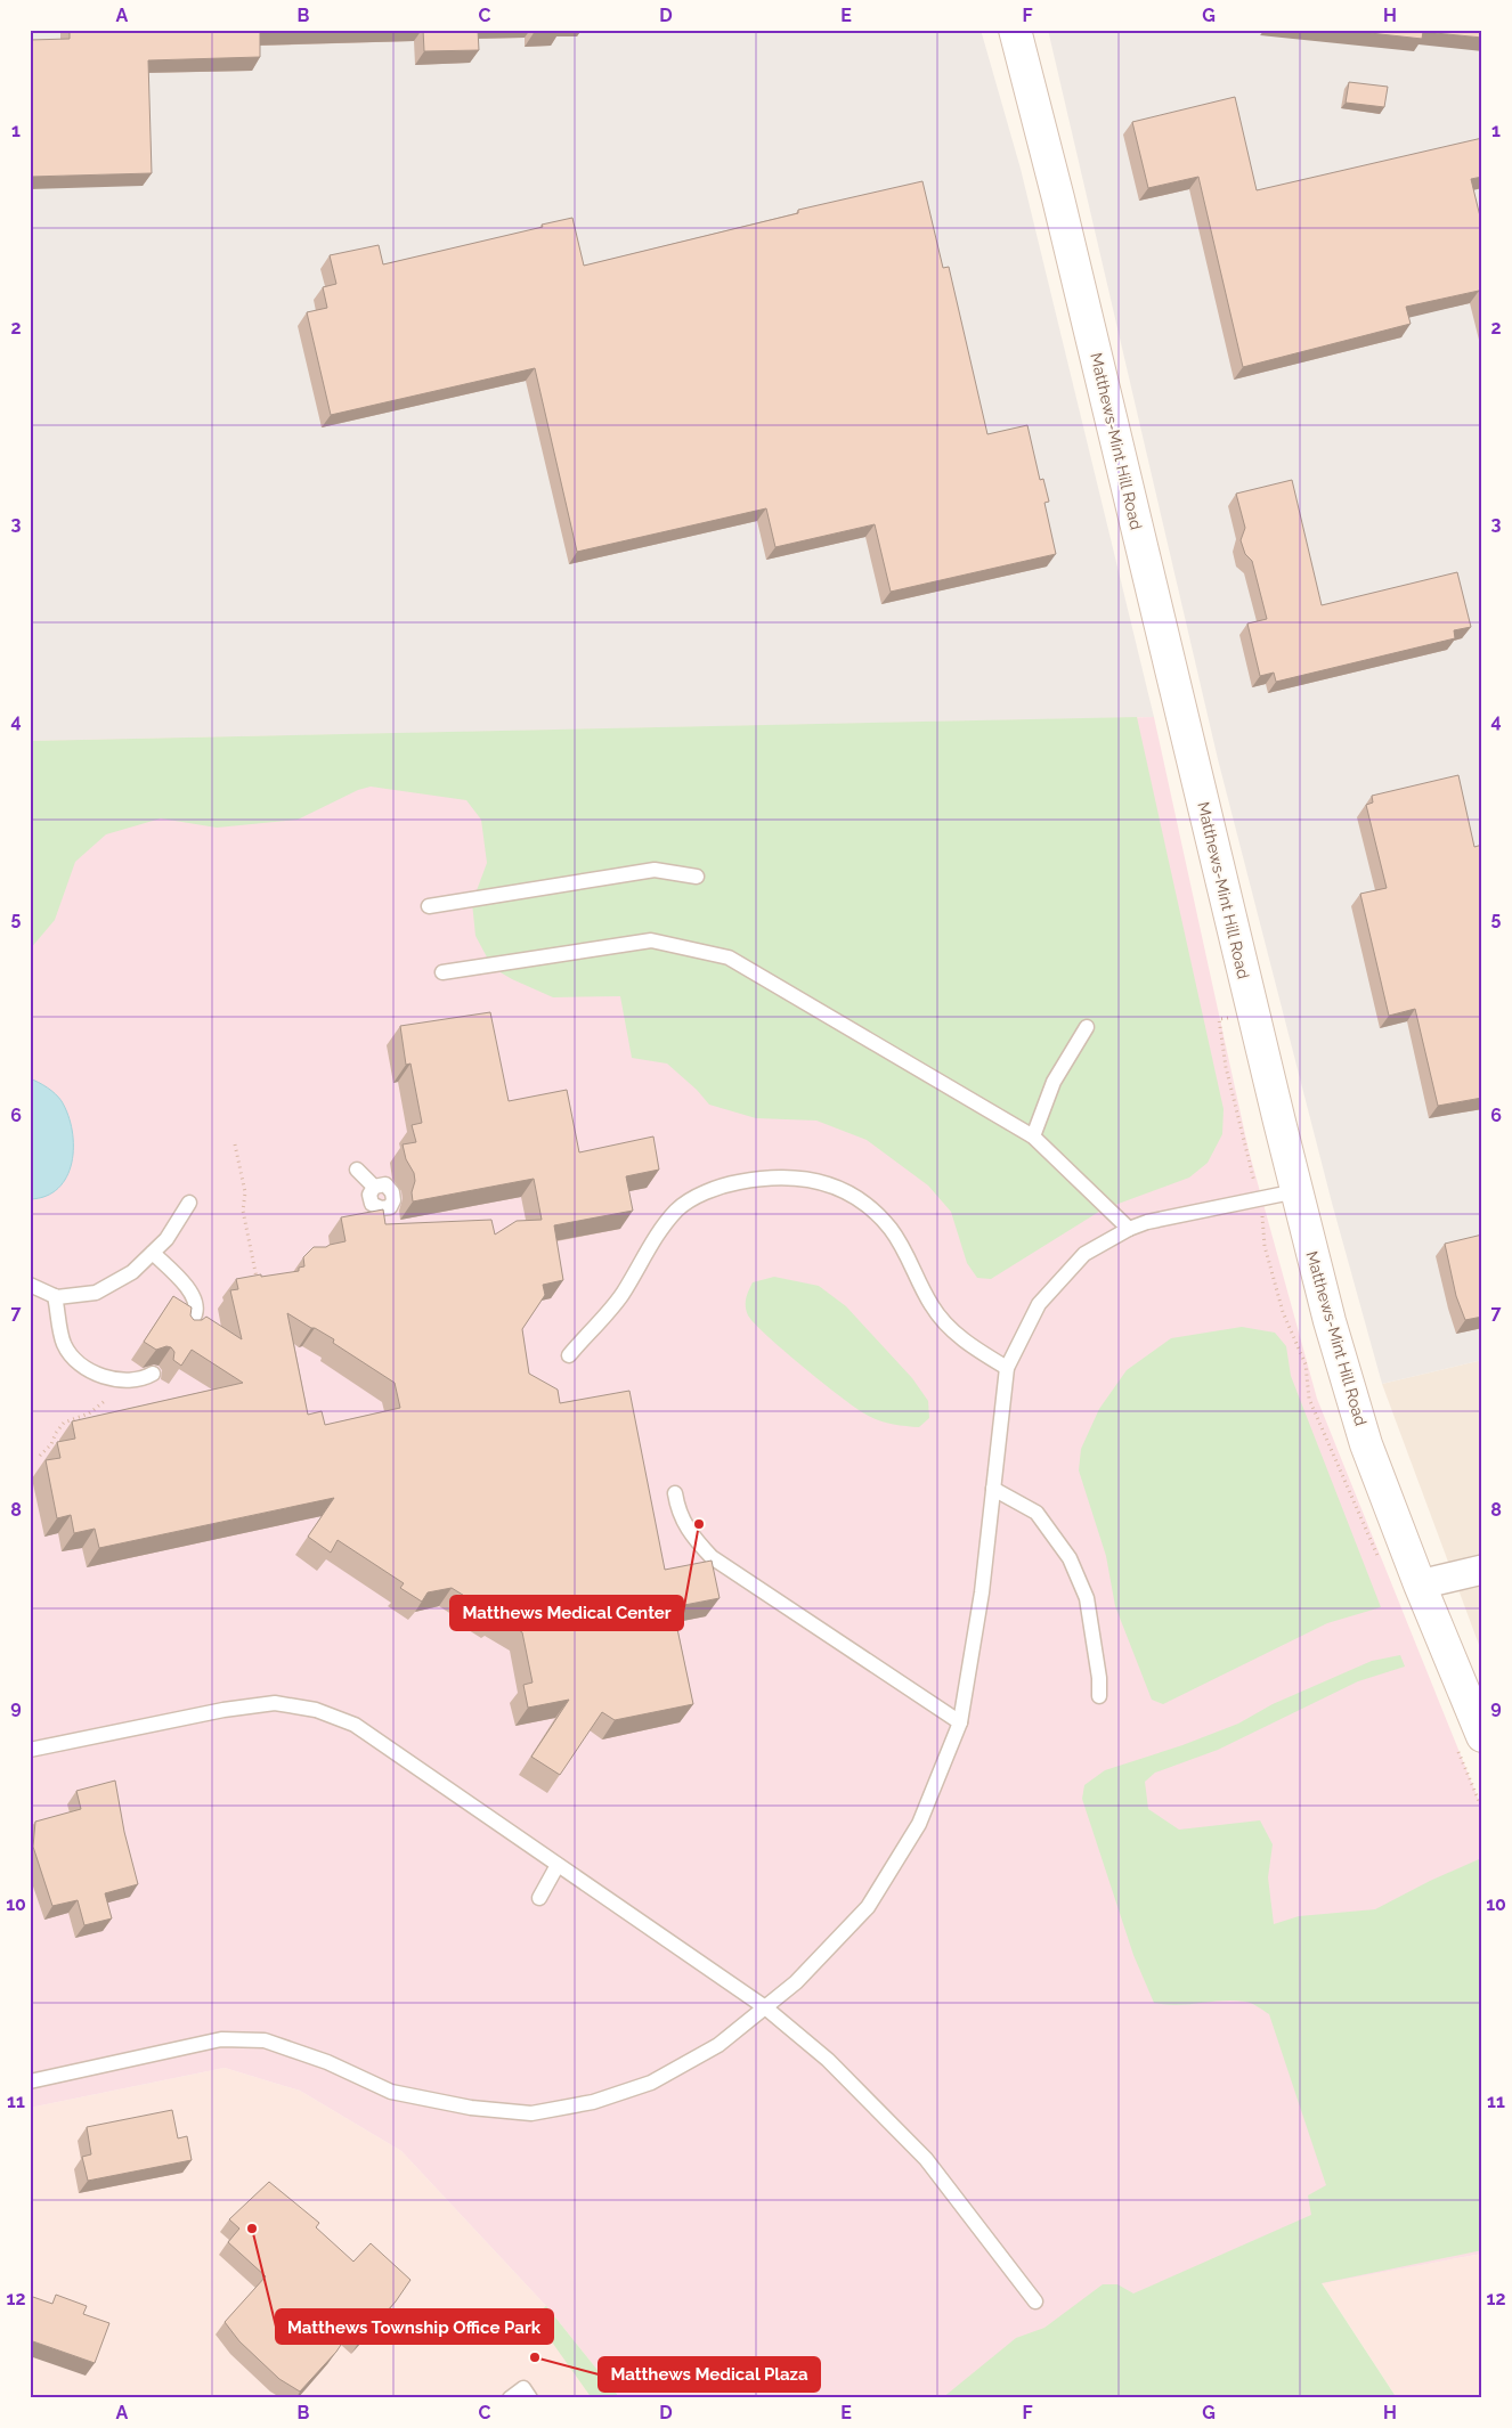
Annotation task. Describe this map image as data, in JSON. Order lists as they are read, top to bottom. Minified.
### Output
{"streets":{"main road":["Matthews-Mint Hill Road"]},"places":["Matthews Medical Center","Matthews Township Office Park","Matthews Medical Plaza"],"grid":{"columns":["A","B","C","D","E","F","G","H"],"rows":["1","2","3","4","5","6","7","8","9","10","11","12"]}}
